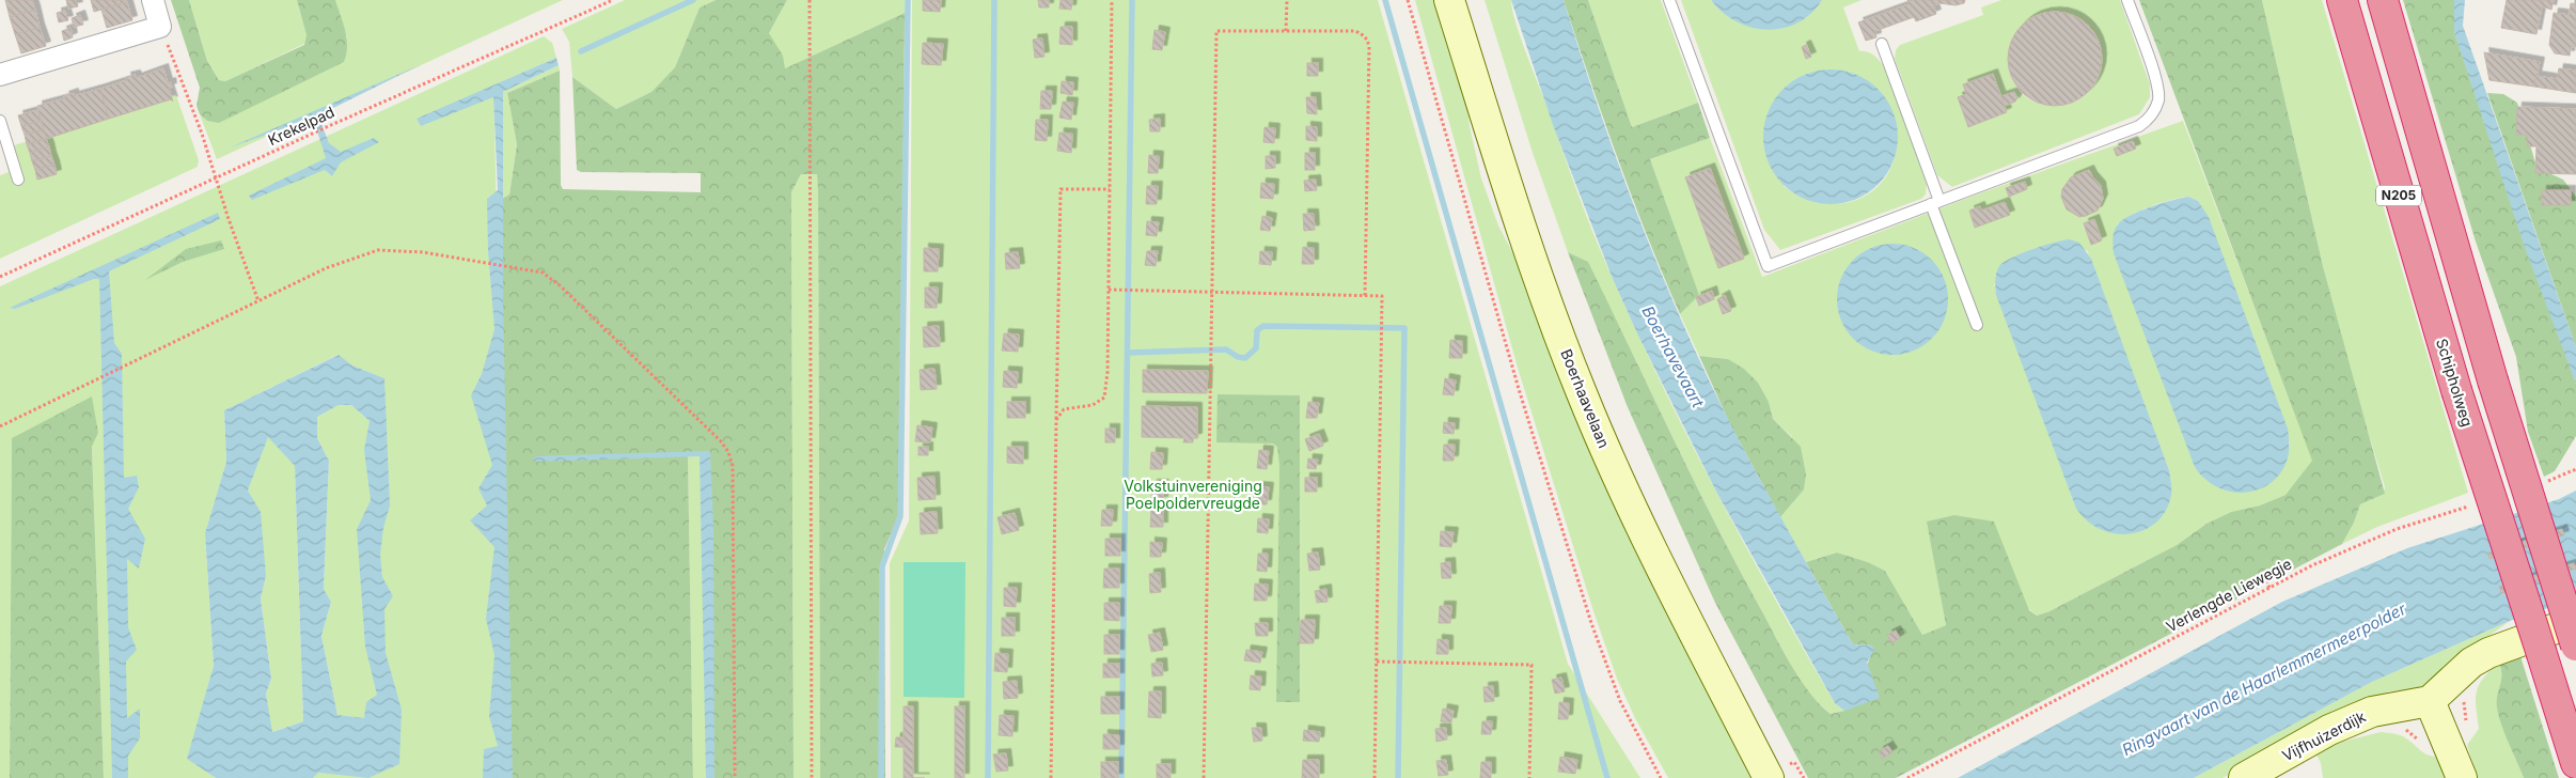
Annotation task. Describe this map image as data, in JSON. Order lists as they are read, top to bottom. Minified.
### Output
{"streets":{"highway":["N205","Schipholweg"],"main road":["Boerhaavelaan","Vijfhuizerdijk"],"path":["Krekelpad","Verlengde Liewegje"]},"water":["Boerhavevaart","Ringvaart van de Haarlemmermeerpolder"],"parks":["Volkstuinvereniging Poelpoldervreugde"]}
